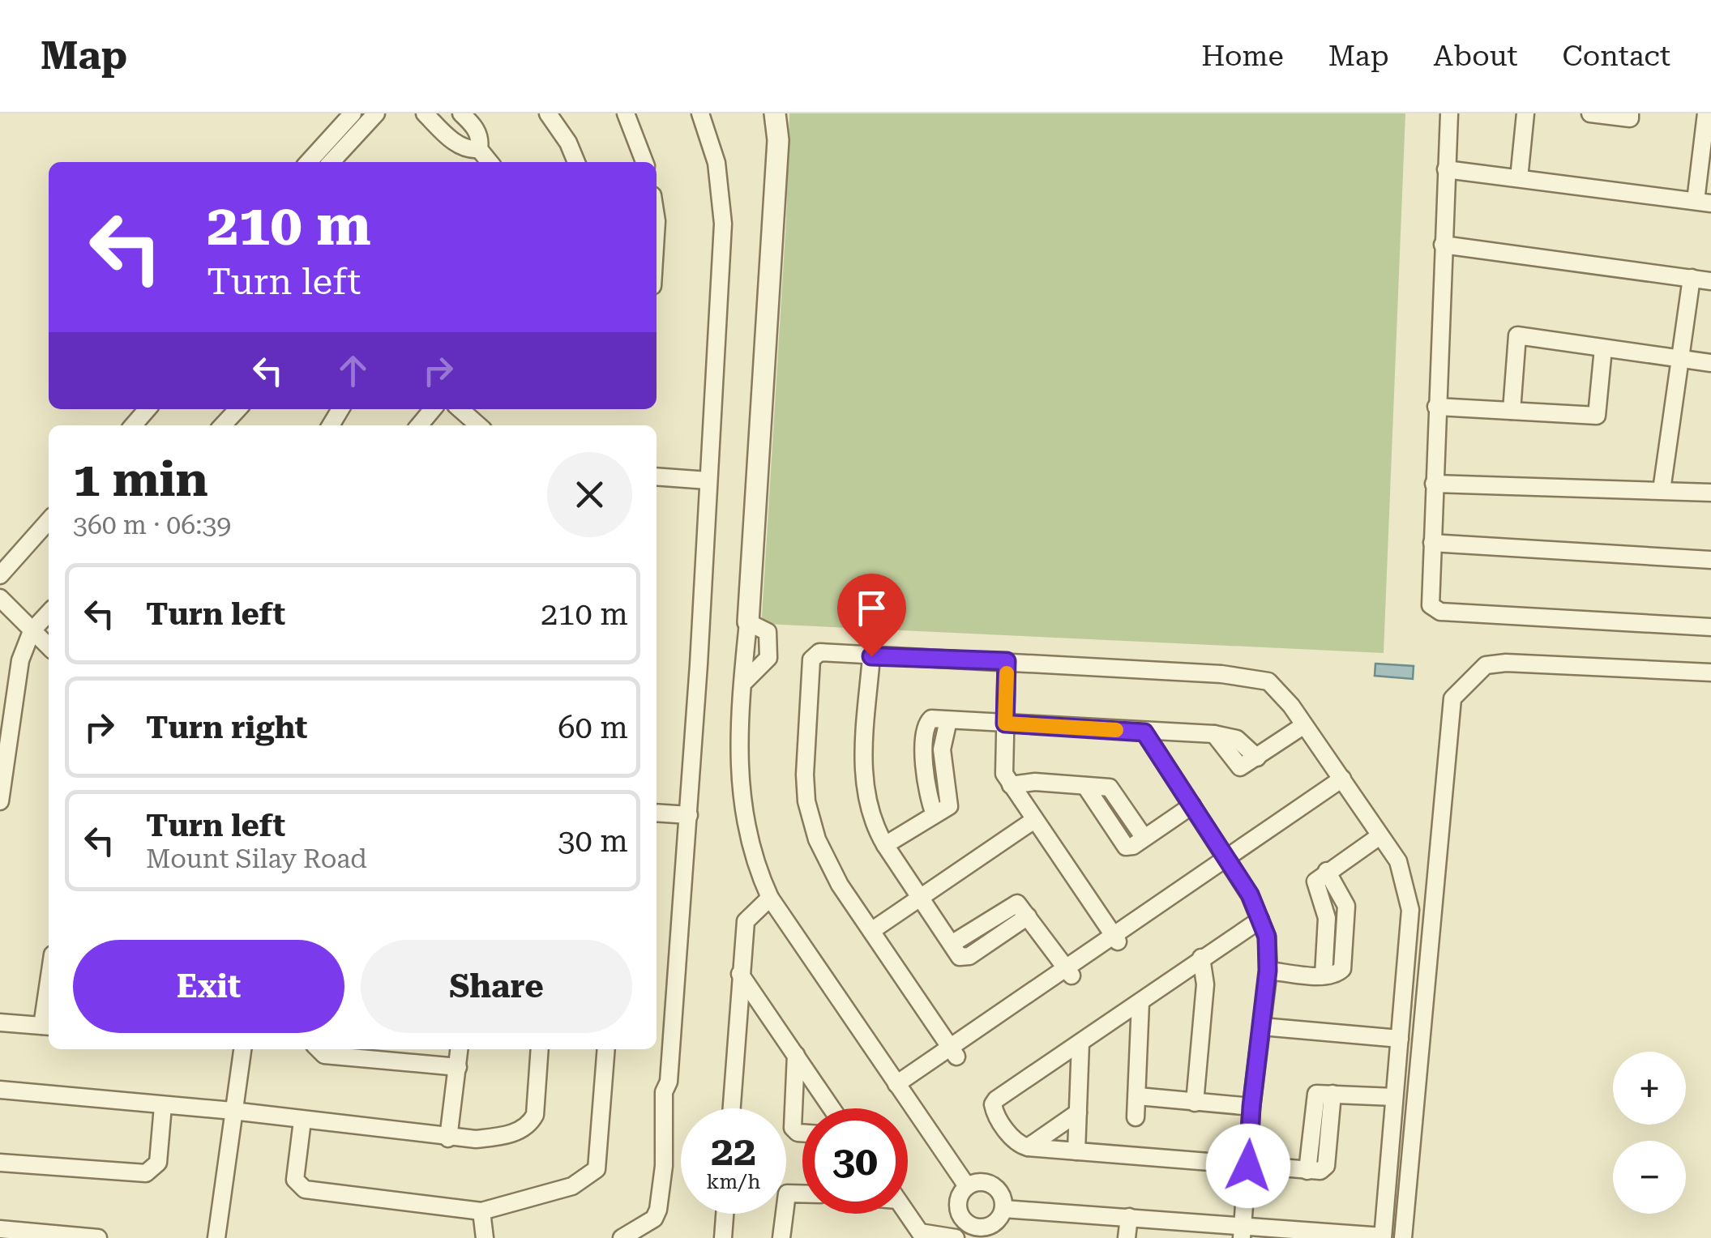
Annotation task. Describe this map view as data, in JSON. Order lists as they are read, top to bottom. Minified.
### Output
{"page":{"header":"Map","nav":["Home","Map","About","Contact"],"turn":["210 m","Turn left"],"heading":["1 min","360 m · 06:39"],"list":[{"name":"Turn left","value":"210 m"},{"name":"Turn right","value":"60 m"},{"name":"Turn left","note":"Mount Silay Road","value":"30 m"}],"buttons":["Exit","Share"],"map_buttons":["+","−"],"speed":"22 km/h","limit":"30"}}
